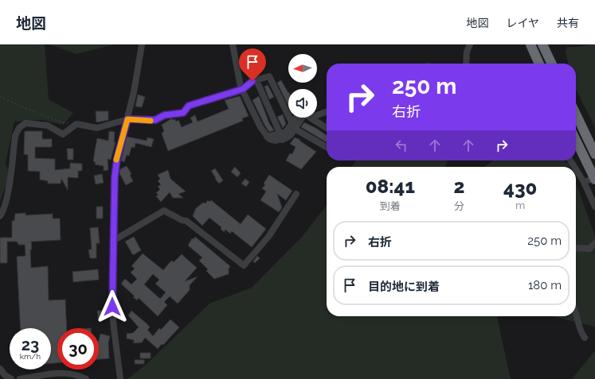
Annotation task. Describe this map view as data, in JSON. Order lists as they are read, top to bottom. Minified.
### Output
{"north":"left","page":{"header":"地図","nav":["地図","レイヤ","共有"],"turn":["250 m","右折"],"eta":["08:41","到着","2","分","430","m"],"list":[{"name":"右折","value":"250 m"},{"name":"目的地に到着","value":"180 m"}],"speed":"23 km/h","limit":"30"}}
